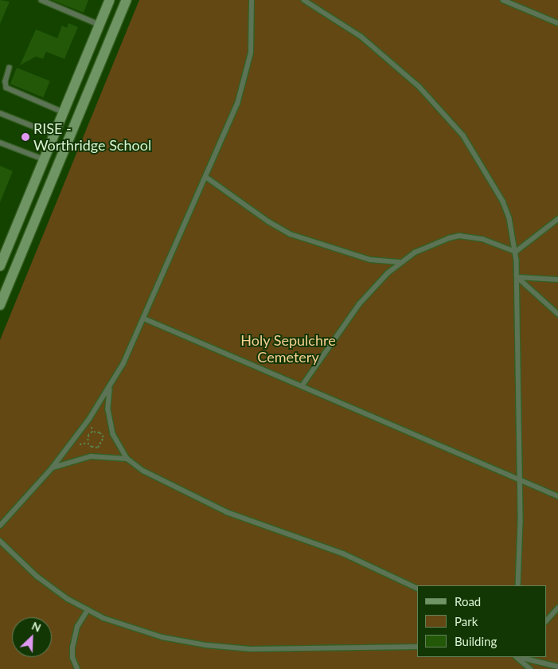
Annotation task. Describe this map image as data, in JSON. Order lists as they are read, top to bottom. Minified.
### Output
{"parks":["Holy Sepulchre Cemetery"],"places":["RISE - Worthridge School"],"legend":["Road","Park","Building"],"north":"top right"}
